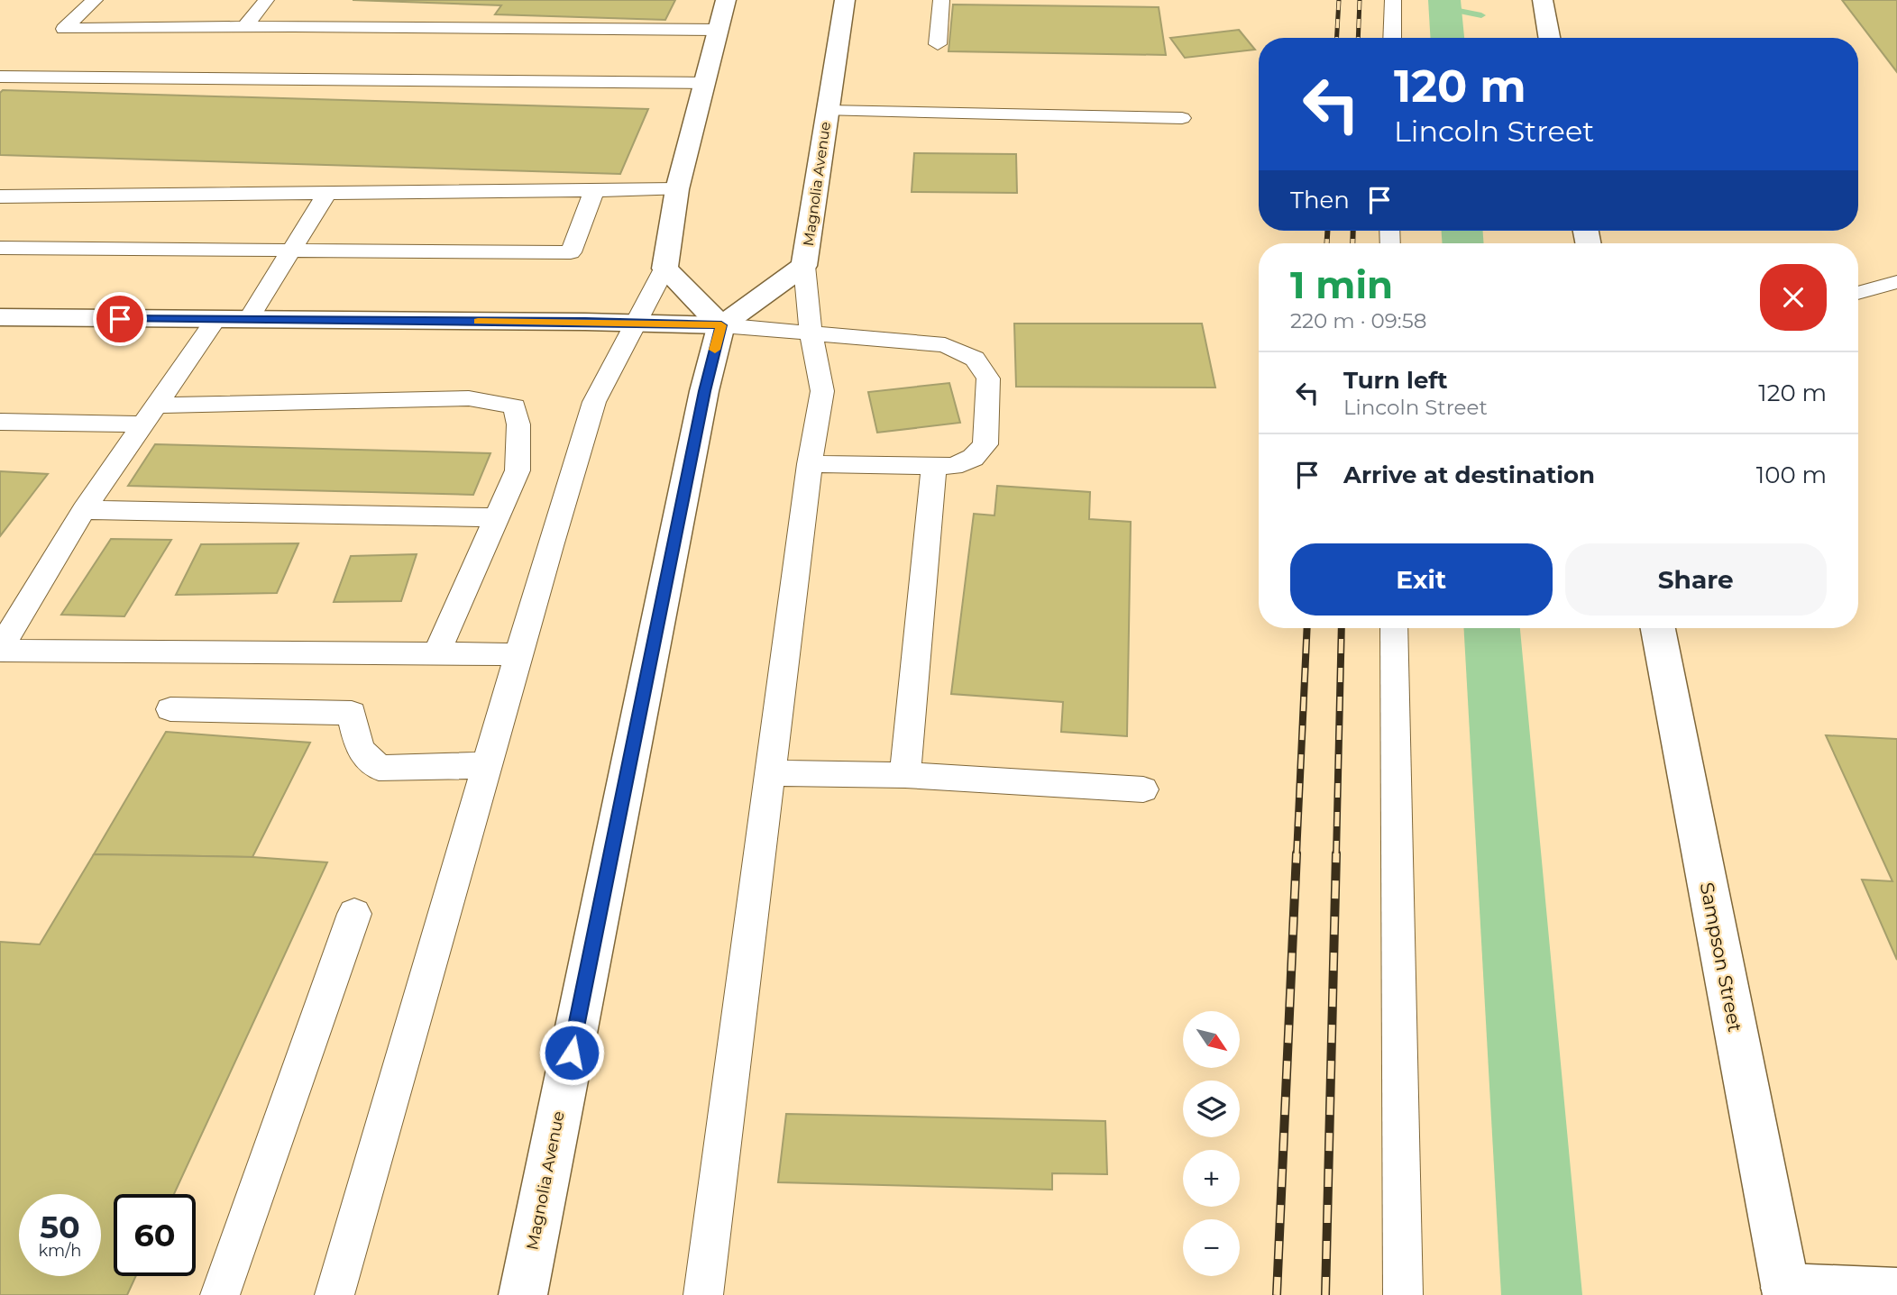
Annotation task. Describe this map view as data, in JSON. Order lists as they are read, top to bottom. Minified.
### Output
{"streets":{"main road":["Magnolia Avenue","Sampson Street"]},"north":"bottom right","page":{"turn":["120 m","Lincoln Street"],"then":"Then","heading":["1 min","220 m · 09:58"],"list":[{"name":"Turn left","note":"Lincoln Street","value":"120 m"},{"name":"Arrive at destination","value":"100 m"}],"buttons":["Exit","Share"],"map_buttons":["+","−"],"speed":"50 km/h","limit":"60"}}
